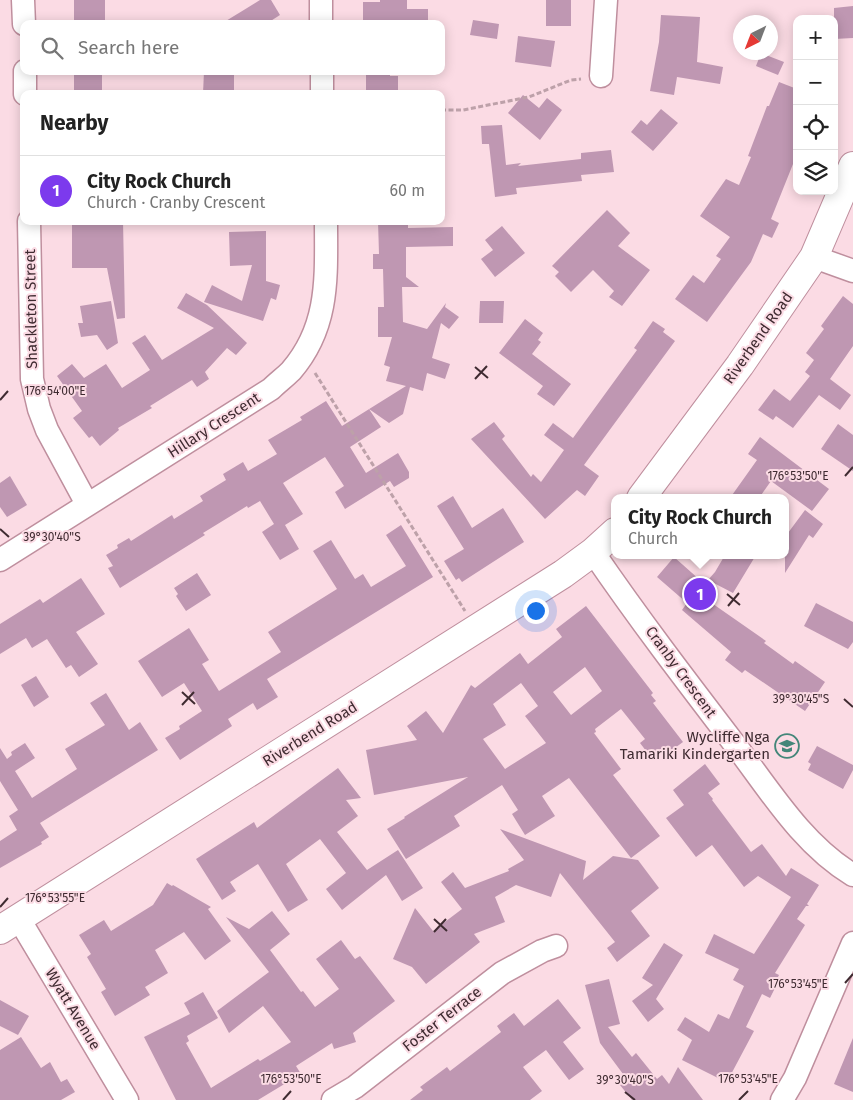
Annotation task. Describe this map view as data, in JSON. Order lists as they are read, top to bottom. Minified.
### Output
{"streets":{"main road":["Riverbend Road"],"street":["Shackleton Street","Hillary Crescent","Cranby Crescent","Wyatt Avenue","Foster Terrace"]},"crossings":[["Shackleton Street","Hillary Crescent"],["Riverbend Road","Cranby Crescent"],["Riverbend Road","Wyatt Avenue"]],"places":{"school or university":["Wycliffe Nga Tamariki Kindergarten"]},"north":"bottom left","page":{"map_buttons":["+","−"],"search":"Search here","heading":"Nearby","list":[{"mark":"1","name":"City Rock Church","note":"Church · Cranby Crescent","value":"60 m"}],"popup":["City Rock Church","Church"],"pins":"1"},"coordinates":["176°54'00\"E","176°53'50\"E","39°30'40\"S","39°30'45\"S","176°53'55\"E","176°53'45\"E"]}
